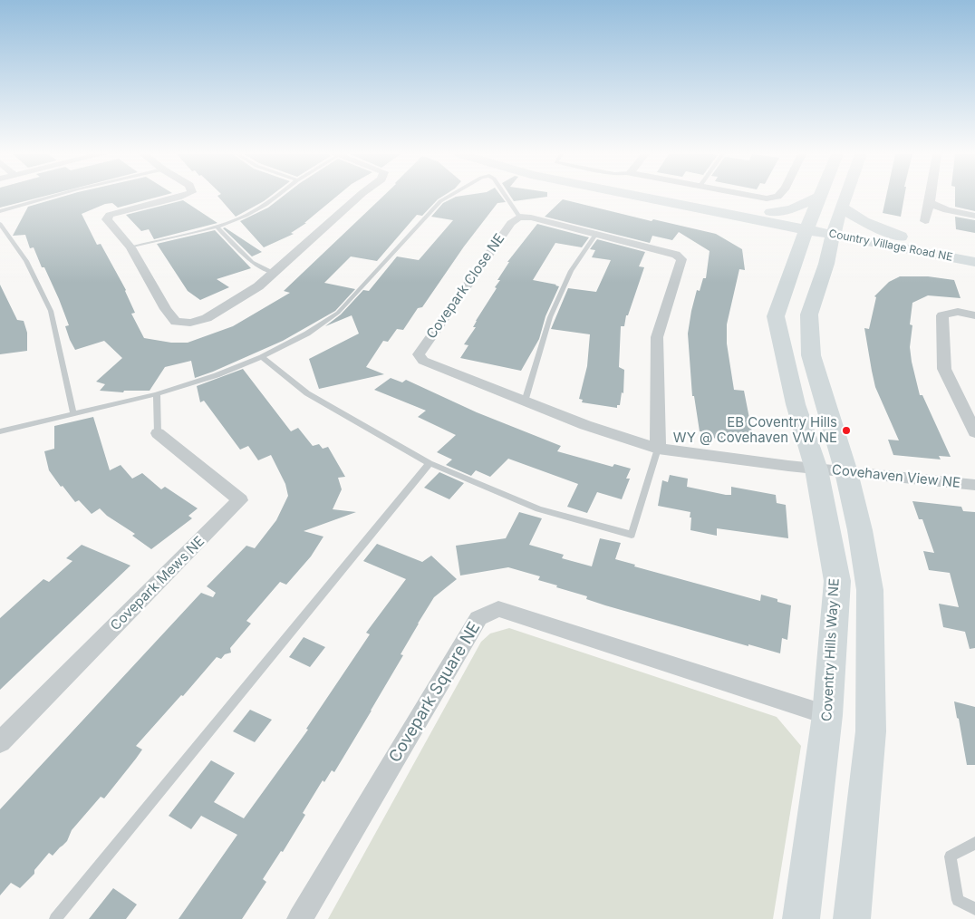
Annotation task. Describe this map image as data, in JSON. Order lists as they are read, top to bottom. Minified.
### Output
{"streets":{"street":["Country Village Road NE","Covepark Close NE","Covehaven View NE","Covepark Mews NE","Coventry Hills Way NE","Covepark Square NE"]},"crossings":[["Country Village Road NE","Coventry Hills Way NE"],["Covepark Close NE","Covehaven View NE"],["Covepark Close NE","Coventry Hills Way NE"],["Covehaven View NE","Coventry Hills Way NE"],["Coventry Hills Way NE","Covepark Square NE"]],"places":["EB Coventry Hills WY @ Covehaven VW NE"]}
